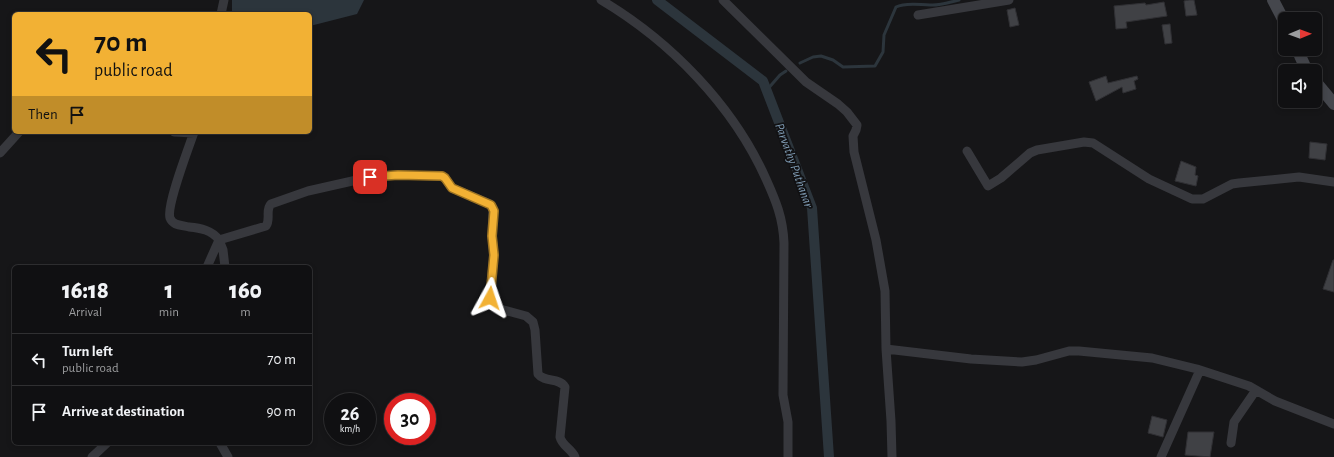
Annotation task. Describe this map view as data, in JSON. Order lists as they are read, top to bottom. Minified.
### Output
{"water":["Parvathy Puthanar"],"north":"right","page":{"turn":["70 m","public road"],"then":"Then","eta":["16:18","Arrival","1","min","160","m"],"list":[{"name":"Turn left","note":"public road","value":"70 m"},{"name":"Arrive at destination","value":"90 m"}],"speed":"26 km/h","limit":"30"}}
